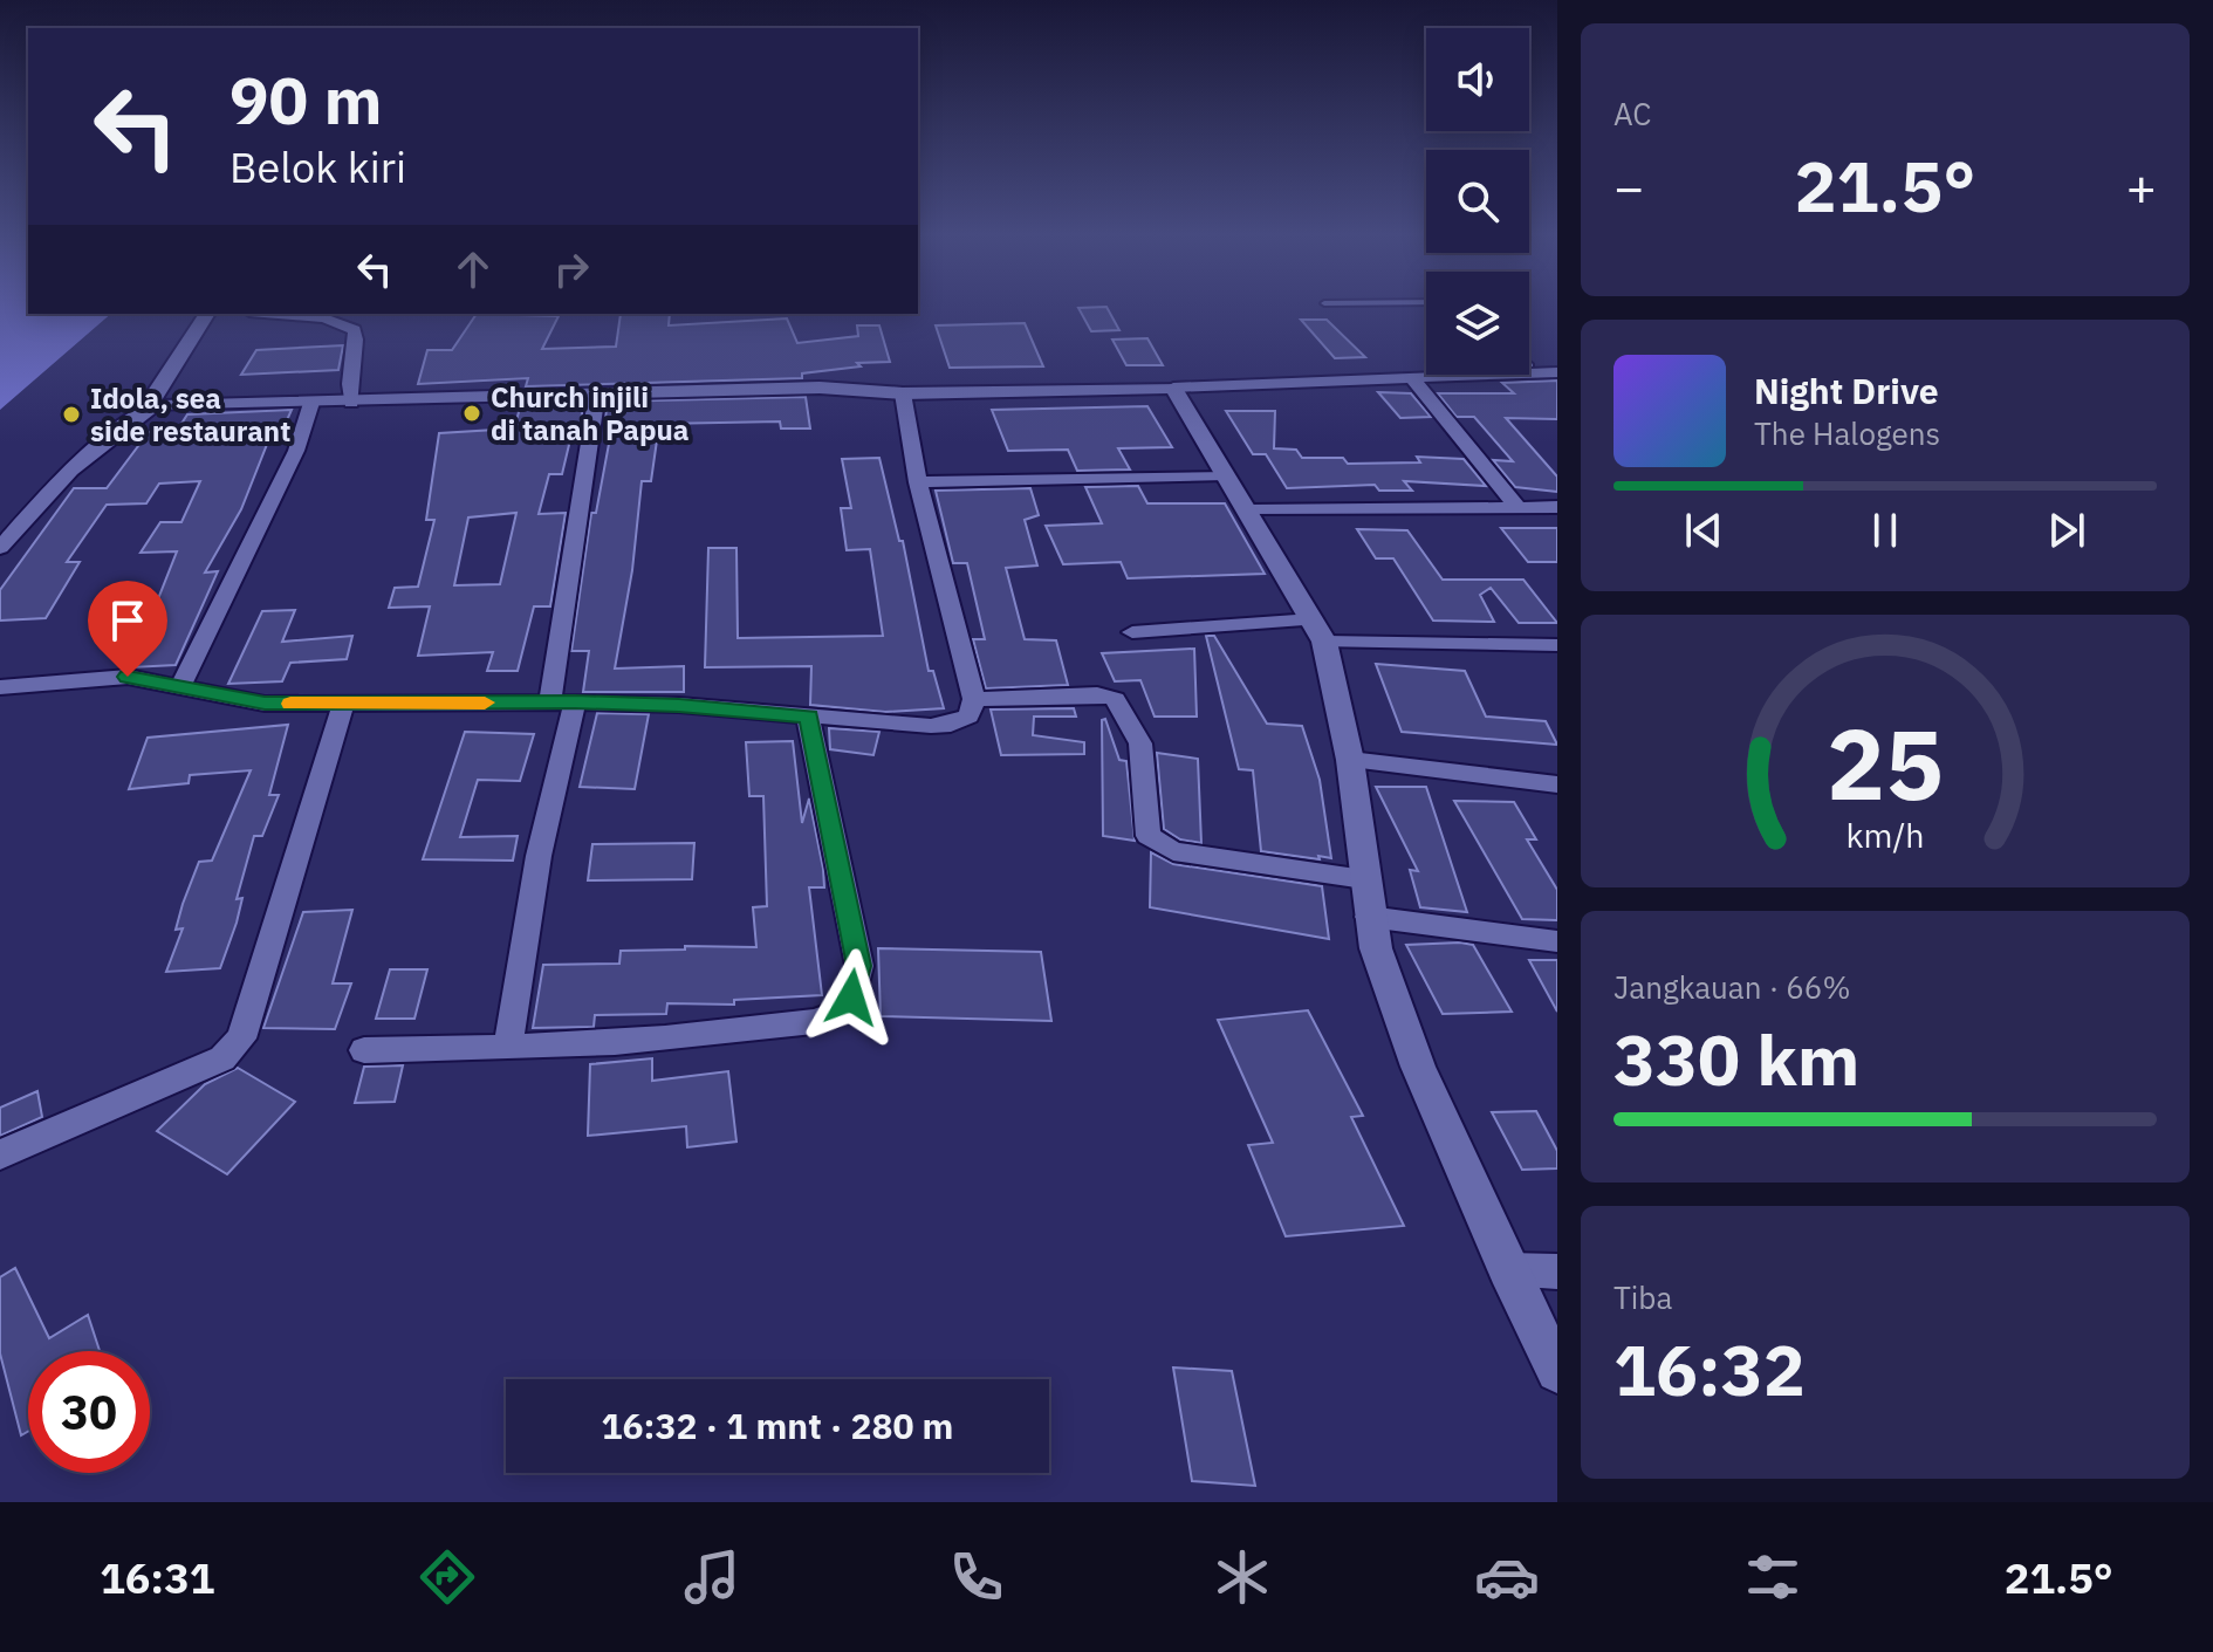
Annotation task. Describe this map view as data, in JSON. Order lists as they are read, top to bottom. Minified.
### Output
{"places":["Church injili di tanah Papua","Idola, sea side restaurant"],"page":{"tile":["AC",["Jangkauan · 66%","330 km"],["Tiba","16:32"]],"turn":["90 m","Belok kiri"],"heat":["−","21.5°","+"],"song":["Night Drive","The Halogens"],"limit":"30","trip":"16:32 · 1 mnt · 280 m","tabs":["16:31","21.5°"],"gauge":["25","km/h"]}}
